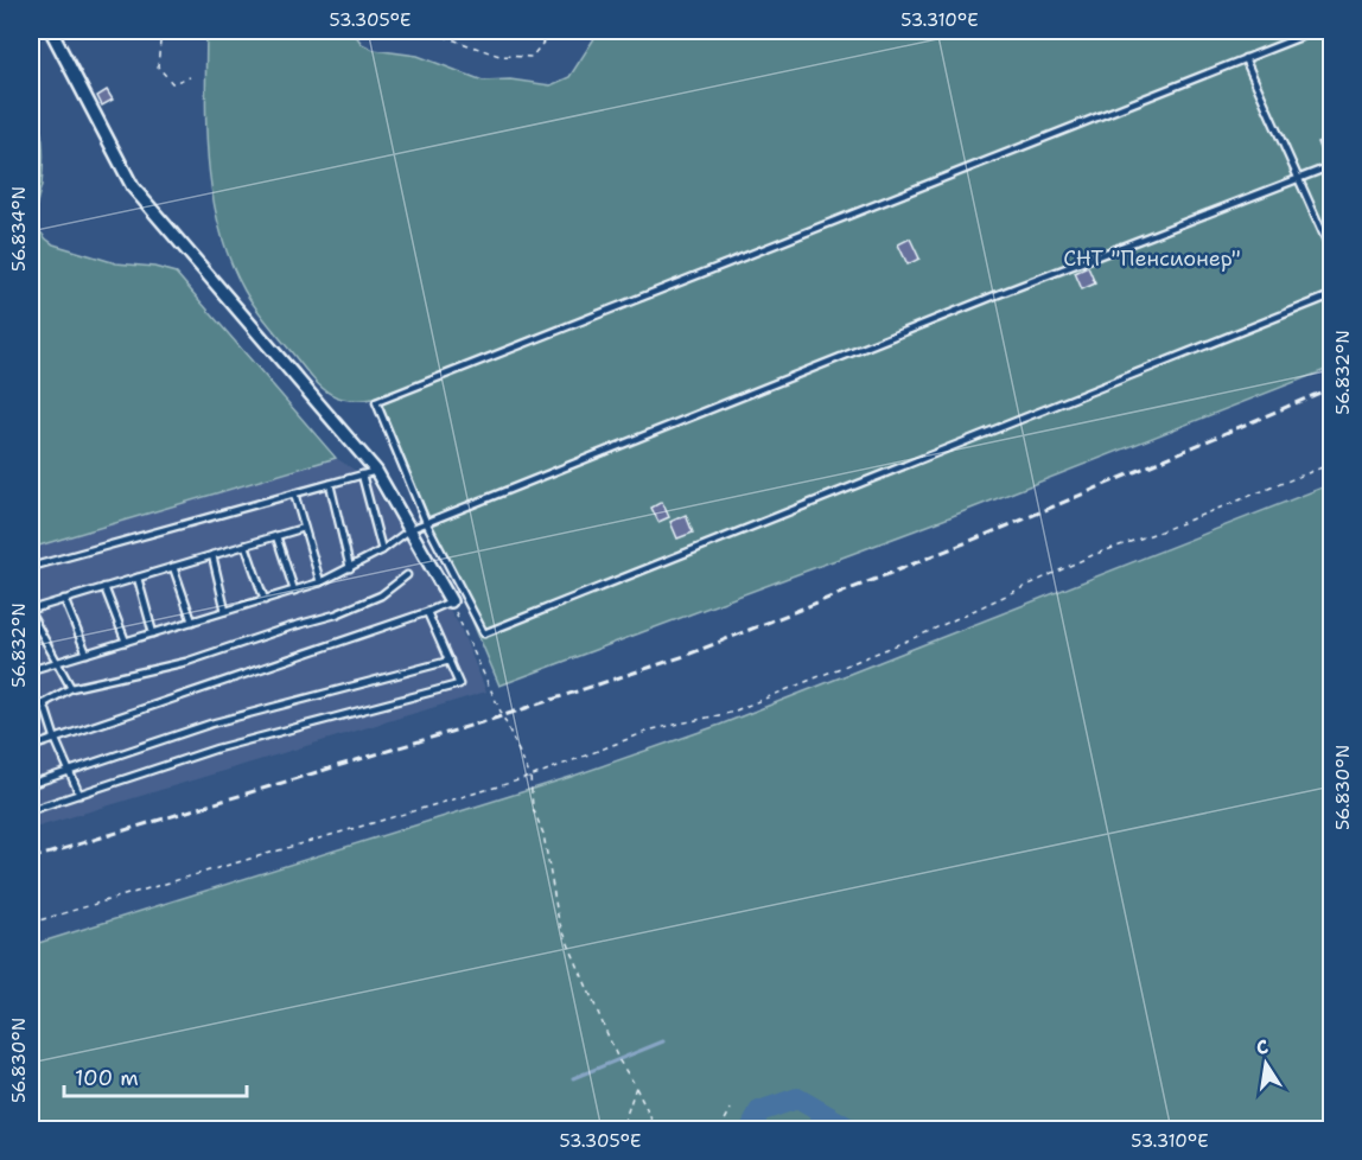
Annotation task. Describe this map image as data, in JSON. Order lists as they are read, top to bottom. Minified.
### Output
{"parks":["СНТ \"Пенсионер\""],"scale_bar":"100 m","north":"top","coordinates":["53.305°E","53.310°E","56.834°N","56.832°N","56.830°N"]}
